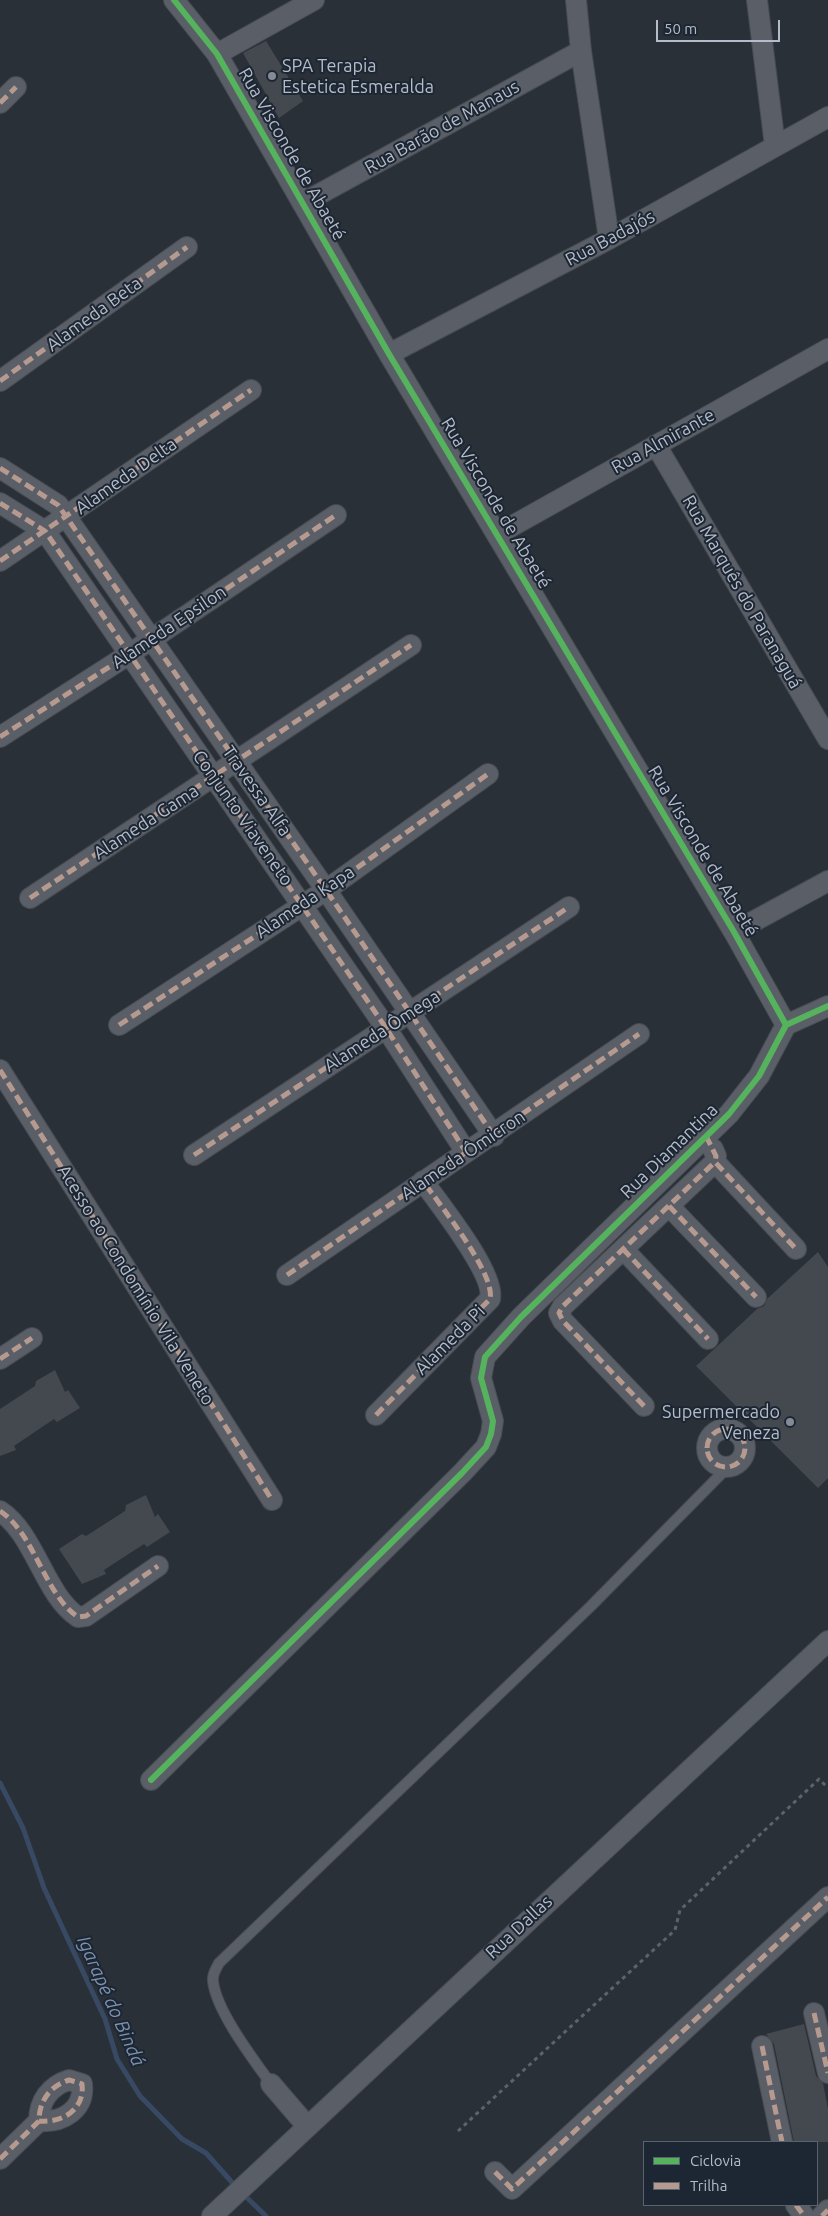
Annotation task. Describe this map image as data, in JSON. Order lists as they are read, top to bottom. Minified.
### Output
{"streets":{"street":["Rua Barão de Manaus","Rua Visconde de Abaeté","Rua Badajós","Alameda Beta","Rua Almirante","Alameda Delta","Rua Marquês do Paranaguá","Alameda Epsilon","Travessa Alfa","Conjunto Viaveneto","Alameda Gama","Alameda Kapa","Alameda Ômega","Rua Diamantina","Alameda Ômicron","Acesso ao Condomínio Vila Veneto","Alameda Pi","Rua Dallas"]},"crossings":[["Rua Barão de Manaus","Rua Visconde de Abaeté"],["Rua Visconde de Abaeté","Rua Badajós"],["Rua Visconde de Abaeté","Rua Almirante"],["Rua Visconde de Abaeté","Rua Diamantina"],["Rua Almirante","Rua Marquês do Paranaguá"],["Alameda Delta","Travessa Alfa"],["Alameda Delta","Conjunto Viaveneto"],["Alameda Epsilon","Travessa Alfa"],["Alameda Epsilon","Conjunto Viaveneto"],["Travessa Alfa","Alameda Gama"],["Travessa Alfa","Alameda Kapa"],["Travessa Alfa","Alameda Ômega"],["Travessa Alfa","Alameda Ômicron"],["Conjunto Viaveneto","Alameda Gama"],["Conjunto Viaveneto","Alameda Kapa"],["Conjunto Viaveneto","Alameda Ômega"],["Conjunto Viaveneto","Alameda Ômicron"],["Alameda Ômicron","Alameda Pi"]],"water":["Igarapé do Bindá"],"places":["SPA Terapia Estetica Esmeralda","Supermercado Veneza"],"legend":["Ciclovia","Trilha"],"scale_bar":"50 m"}
